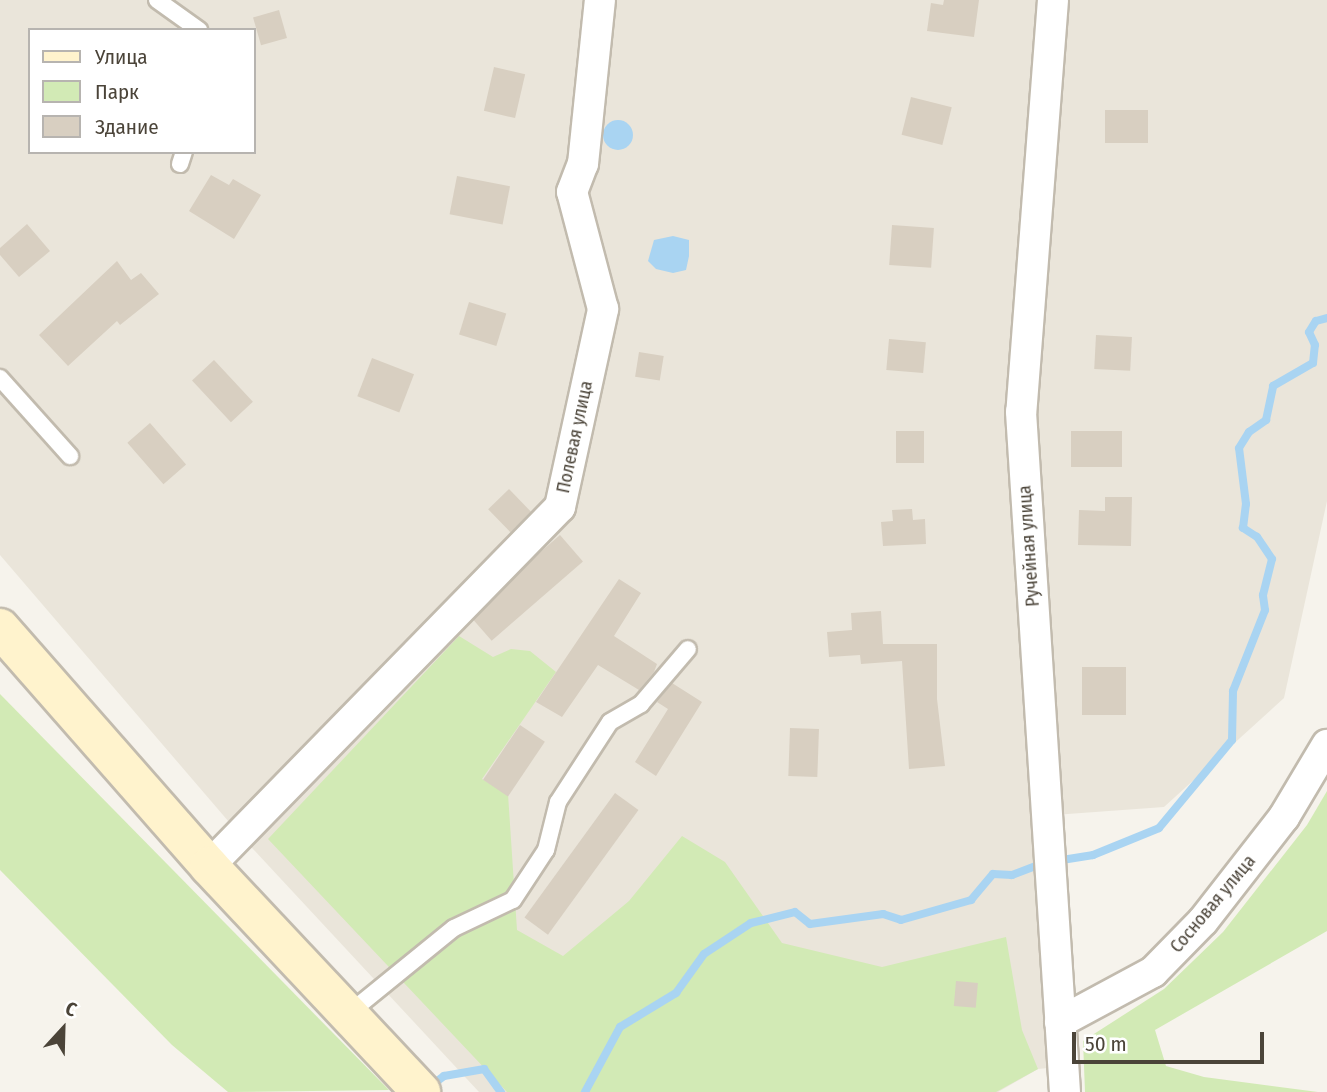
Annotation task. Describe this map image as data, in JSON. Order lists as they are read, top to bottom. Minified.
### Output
{"streets":{"street":["Полевая улица","Ручейная улица","Сосновая улица"]},"crossings":[["Ручейная улица","Сосновая улица"]],"legend":["Улица","Парк","Здание"],"scale_bar":"50 m","north":"top"}
